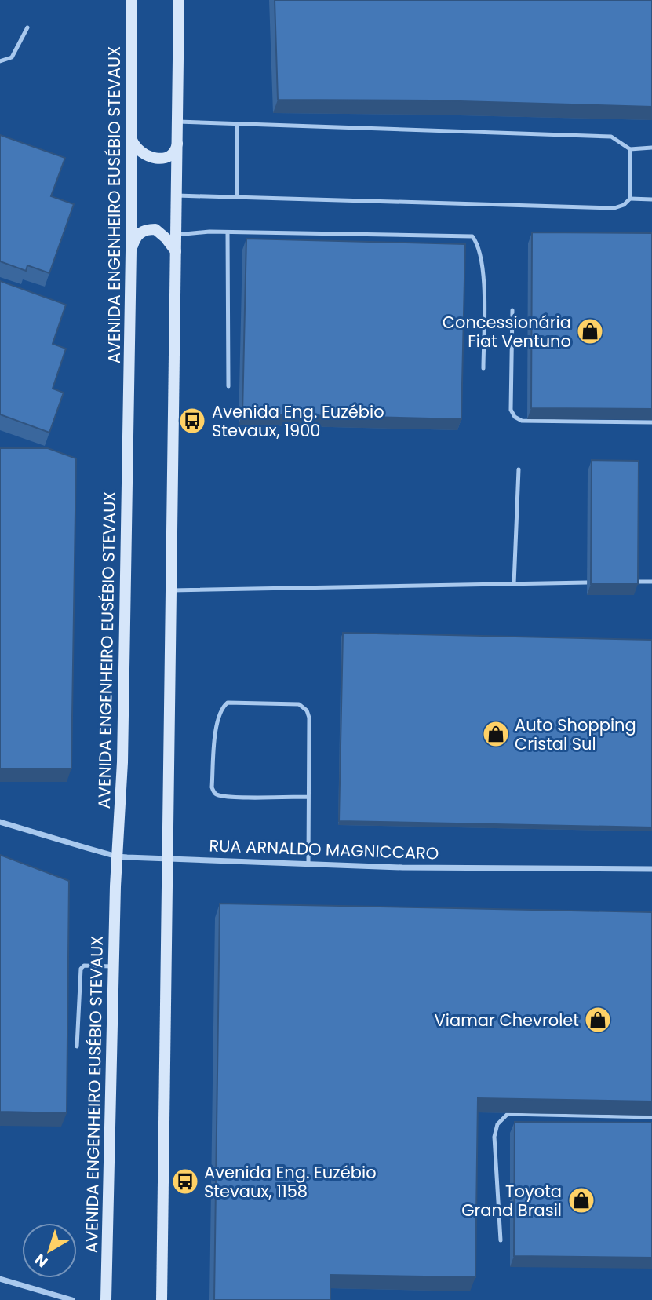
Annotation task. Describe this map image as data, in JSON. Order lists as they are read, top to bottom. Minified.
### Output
{"streets":{"main road":["AVENIDA ENGENHEIRO EUSÉBIO STEVAUX"],"street":["RUA ARNALDO MAGNICCARO"]},"crossings":[["AVENIDA ENGENHEIRO EUSÉBIO STEVAUX","RUA ARNALDO MAGNICCARO"]],"places":{"shop":["Concessionária Fiat Ventuno","Auto Shopping Cristal Sul","Viamar Chevrolet","Toyota Grand Brasil"],"bus stop":["Avenida Eng. Euzébio Stevaux, 1900","Avenida Eng. Euzébio Stevaux, 1158"]},"north":"bottom left"}
